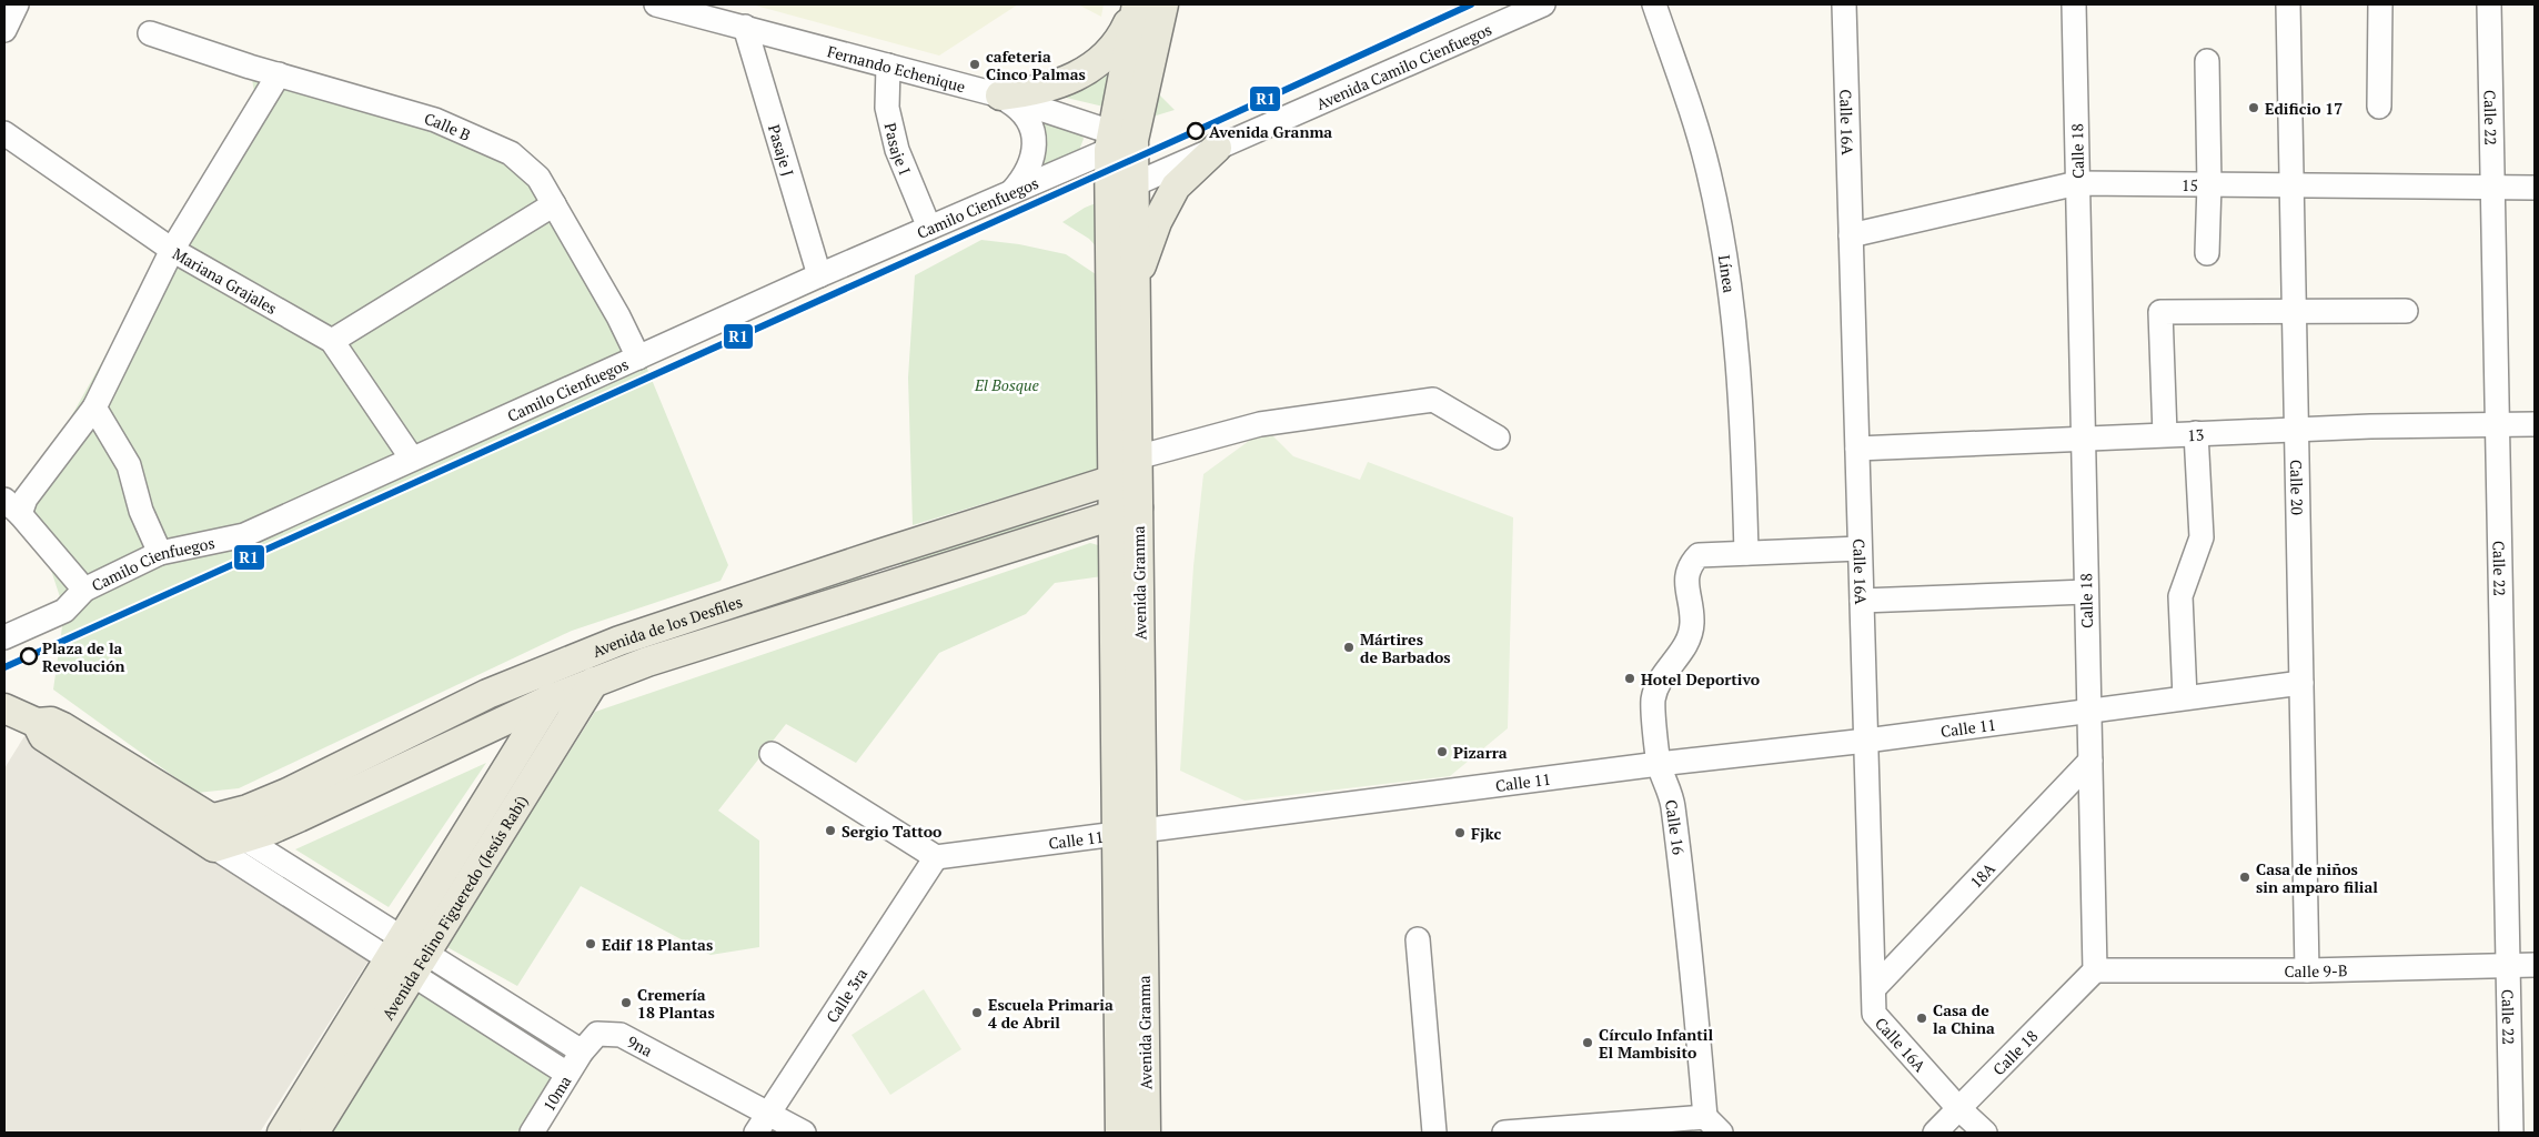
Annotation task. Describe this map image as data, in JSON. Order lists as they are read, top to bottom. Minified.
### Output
{"streets":{"main road":["Avenida Granma","Avenida de los Desfiles","Avenida Felino Figueredo (Jesús Rabí)"],"street":["Avenida Camilo Cienfuegos","Fernando Echenique","Calle 22","Calle 16A","Calle B","Pasaje I","Pasaje J","Calle 18","15","Camilo Cienfuegos","Línea","Mariana Grajales","13","Calle 20","Calle 11","Calle 16","18A","Calle 9-B","Calle 3ra","9na","10ma"]},"crossings":[["Avenida Camilo Cienfuegos","Avenida Granma"],["Fernando Echenique","Pasaje I"],["Fernando Echenique","Pasaje J"],["Fernando Echenique","Camilo Cienfuegos"],["Fernando Echenique","Avenida Granma"],["Calle 22","15"],["Calle 22","13"],["Calle 22","Calle 9-B"],["Calle 16A","Calle 18"],["Calle 16A","15"],["Calle 16A","13"],["Calle 16A","Calle 11"],["Calle 16A","18A"],["Calle B","Camilo Cienfuegos"],["Pasaje I","Camilo Cienfuegos"],["Pasaje J","Camilo Cienfuegos"],["Calle 18","15"],["Calle 18","13"],["Calle 18","Calle 11"],["Calle 18","18A"],["Calle 18","Calle 9-B"],["15","Calle 20"],["Camilo Cienfuegos","Mariana Grajales"],["Camilo Cienfuegos","Avenida Granma"],["Línea","Calle 16"],["13","Calle 20"],["Calle 20","Calle 11"],["Calle 20","Calle 9-B"],["Avenida Granma","Avenida de los Desfiles"],["Avenida Granma","Calle 11"],["Avenida de los Desfiles","Avenida Felino Figueredo (Jesús Rabí)"],["Calle 11","Calle 16"],["Calle 11","Calle 3ra"],["Calle 3ra","9na"],["9na","10ma"]],"parks":["El Bosque"],"places":["cafeteria Cinco Palmas","Edificio 17","Avenida Granma","Mártires de Barbados","Plaza de la Revolución","Hotel Deportivo","Pizarra","Sergio Tattoo","Fjkc","Casa de niños sin amparo filial","Edif 18 Plantas","Cremería 18 Plantas","Escuela Primaria 4 de Abril","Casa de la China","Círculo Infantil El Mambisito"],"lines":["transit line R1"]}
